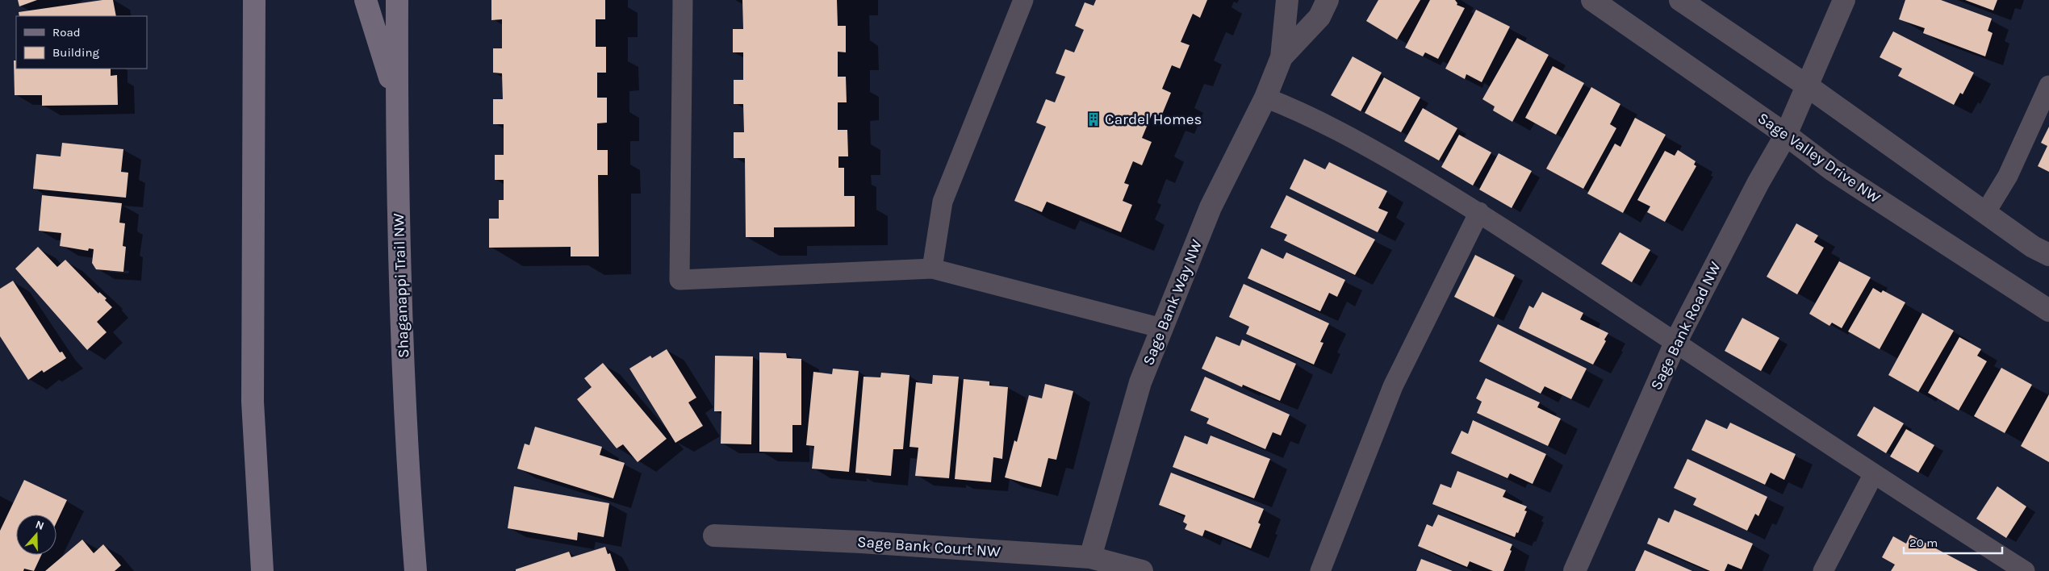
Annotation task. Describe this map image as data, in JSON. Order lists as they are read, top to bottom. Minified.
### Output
{"streets":{"main road":["Shaganappi Trail NW"],"street":["Sage Valley Drive NW","Sage Bank Way NW","Sage Bank Road NW","Sage Bank Court NW"]},"crossings":[["Sage Valley Drive NW","Sage Bank Road NW"],["Sage Bank Way NW","Sage Bank Court NW"]],"places":{"building":["Cardel Homes"]},"legend":["Road","Building"],"scale_bar":"20 m","north":"top"}
